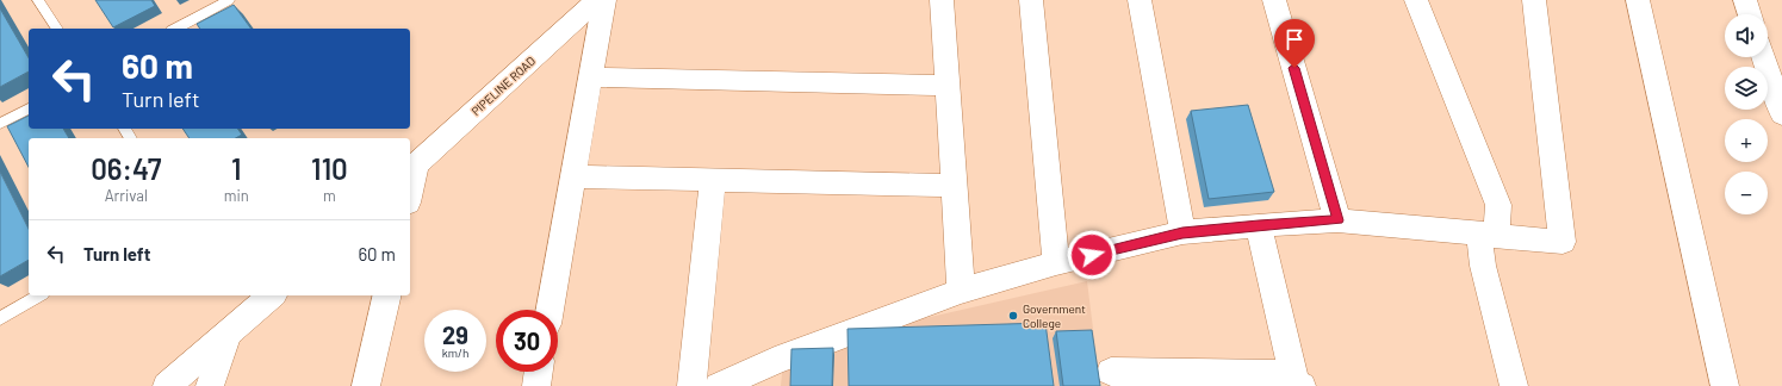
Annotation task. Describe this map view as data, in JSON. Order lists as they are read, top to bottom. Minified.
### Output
{"streets":{"street":["PIPELINE ROAD"]},"places":["Government College"],"page":{"map_buttons":["+","−"],"turn":["60 m","Turn left"],"eta":["06:47","Arrival","1","min","110","m"],"list":[{"name":"Turn left","value":"60 m"}],"speed":"29 km/h","limit":"30"}}
